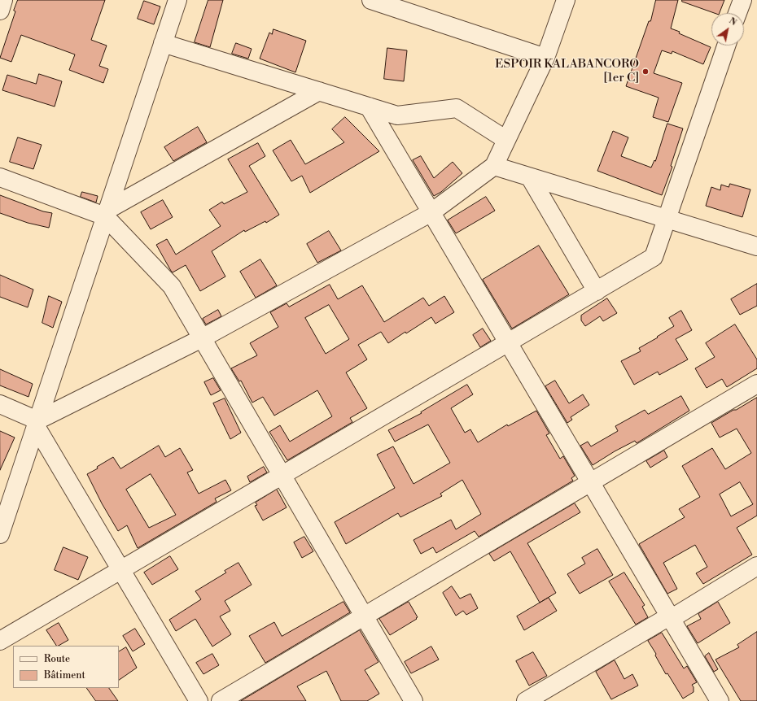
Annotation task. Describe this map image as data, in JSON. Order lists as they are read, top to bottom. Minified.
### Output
{"places":["ESPOIR KALABANCORO [1er C]"],"legend":["Route","Bâtiment"],"north":"top right"}
